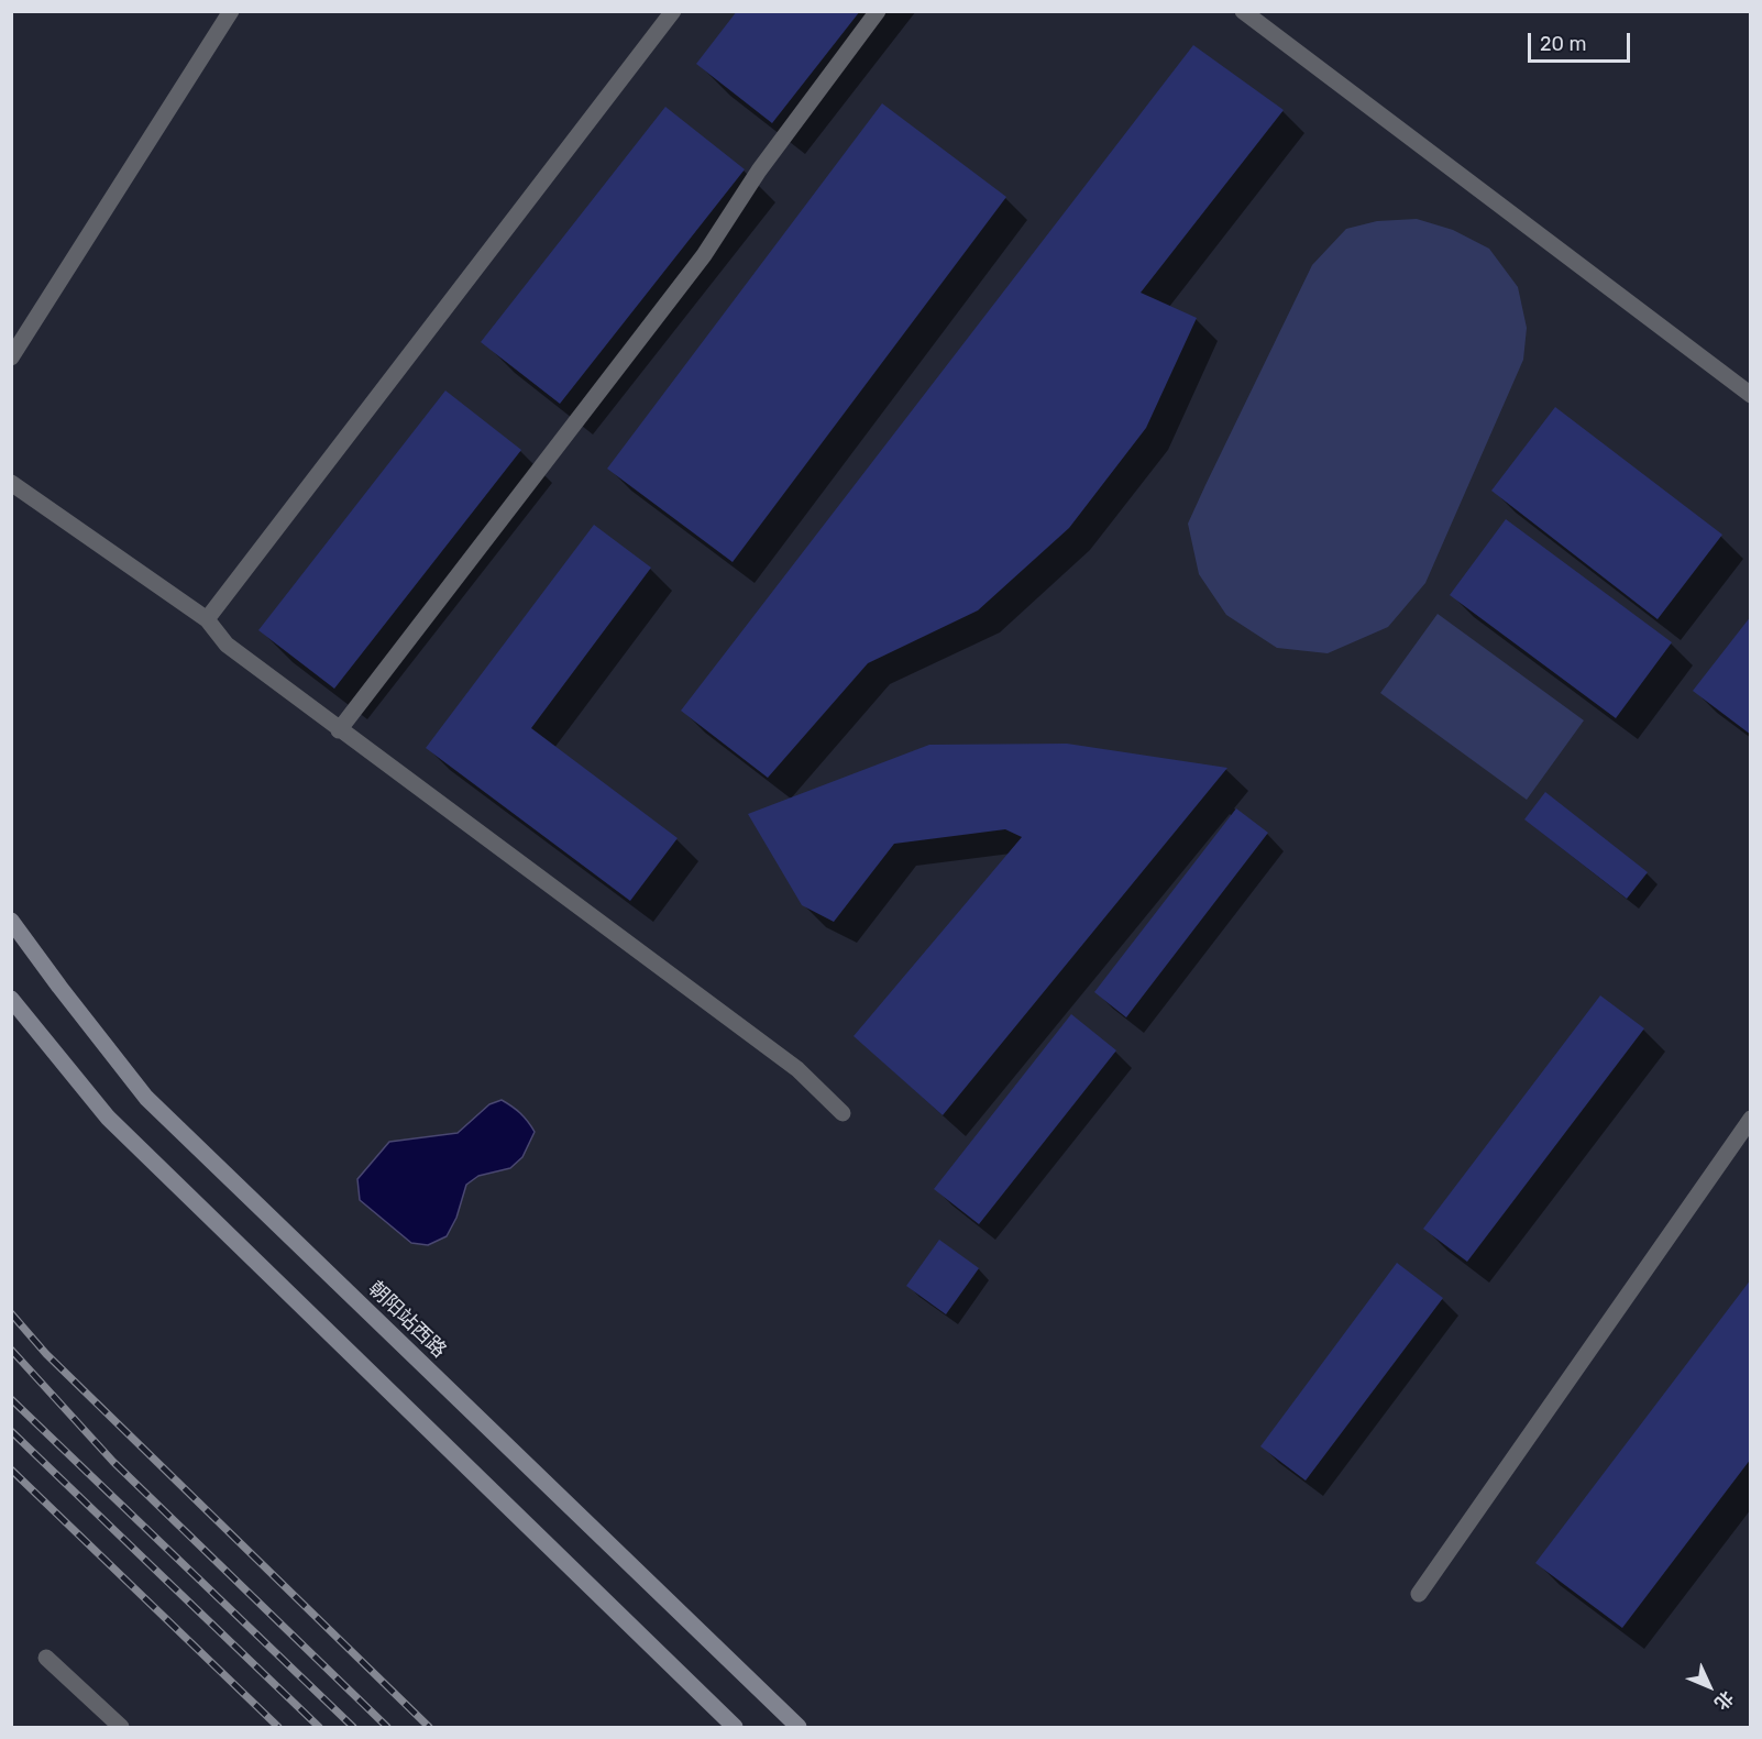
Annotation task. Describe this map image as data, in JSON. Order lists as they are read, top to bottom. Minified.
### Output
{"streets":{"main road":["朝阳站西路"]},"scale_bar":"20 m","north":"bottom right"}
